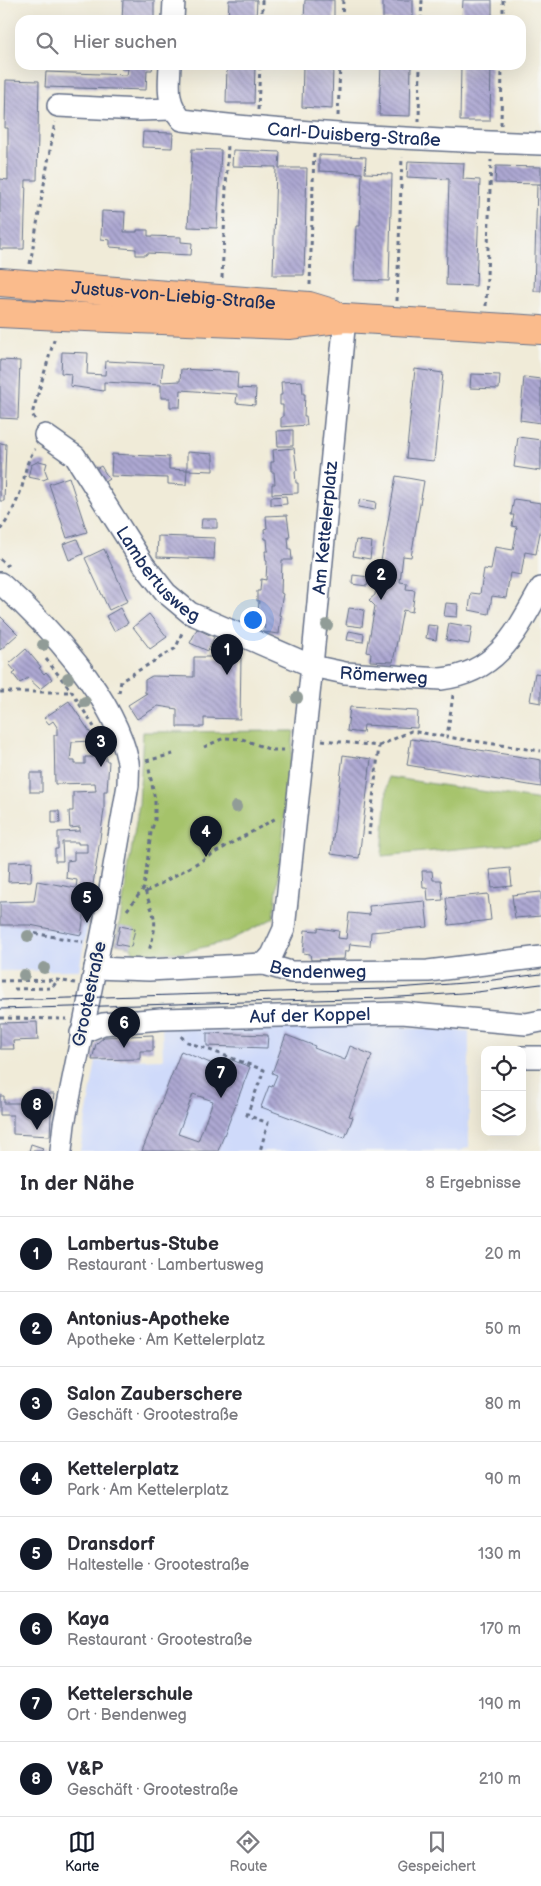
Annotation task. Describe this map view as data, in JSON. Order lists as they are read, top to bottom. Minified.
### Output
{"streets":{"main road":["Justus-von-Liebig-Straße"],"street":["Carl-Duisberg-Straße","Am Kettelerplatz","Lambertusweg","Römerweg","Bendenweg","Grootestraße","Auf der Koppel"]},"crossings":[["Justus-von-Liebig-Straße","Am Kettelerplatz"],["Am Kettelerplatz","Lambertusweg"],["Am Kettelerplatz","Römerweg"],["Am Kettelerplatz","Bendenweg"],["Lambertusweg","Römerweg"],["Bendenweg","Grootestraße"],["Grootestraße","Auf der Koppel"]],"page":{"search":"Hier suchen","pins":["2","1","3","4","5","6","7","8"],"heading":["In der Nähe","8 Ergebnisse"],"list":[{"mark":"1","name":"Lambertus-Stube","note":"Restaurant · Lambertusweg","value":"20 m"},{"mark":"2","name":"Antonius-Apotheke","note":"Apotheke · Am Kettelerplatz","value":"50 m"},{"mark":"3","name":"Salon Zauberschere","note":"Geschäft · Grootestraße","value":"80 m"},{"mark":"4","name":"Kettelerplatz","note":"Park · Am Kettelerplatz","value":"90 m"},{"mark":"5","name":"Dransdorf","note":"Haltestelle · Grootestraße","value":"130 m"},{"mark":"6","name":"Kaya","note":"Restaurant · Grootestraße","value":"170 m"},{"mark":"7","name":"Kettelerschule","note":"Ort · Bendenweg","value":"190 m"},{"mark":"8","name":"V&P","note":"Geschäft · Grootestraße","value":"210 m"}],"nav":["Karte","Route","Gespeichert"]}}
